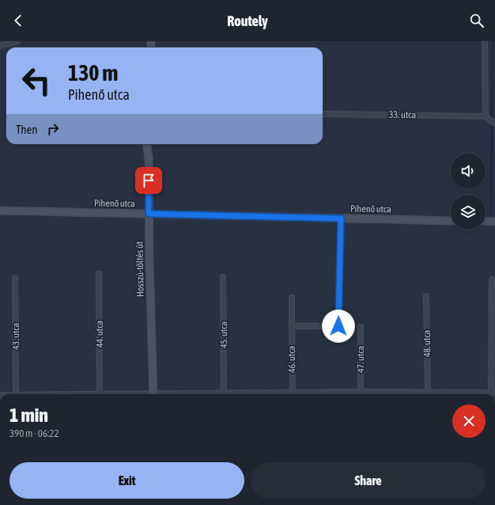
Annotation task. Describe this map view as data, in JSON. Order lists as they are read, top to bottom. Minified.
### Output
{"streets":{"street":["33. utca","Pihenő utca","Hosszú-töltés út","44. utca","45. utca","43. utca","48. utca","46. utca","47. utca"]},"crossings":[["Pihenő utca","Hosszú-töltés út"]],"page":{"header":"Routely","turn":["130 m","Pihenő utca"],"then":"Then","heading":["1 min","390 m · 06:22"],"buttons":["Exit","Share"]}}
